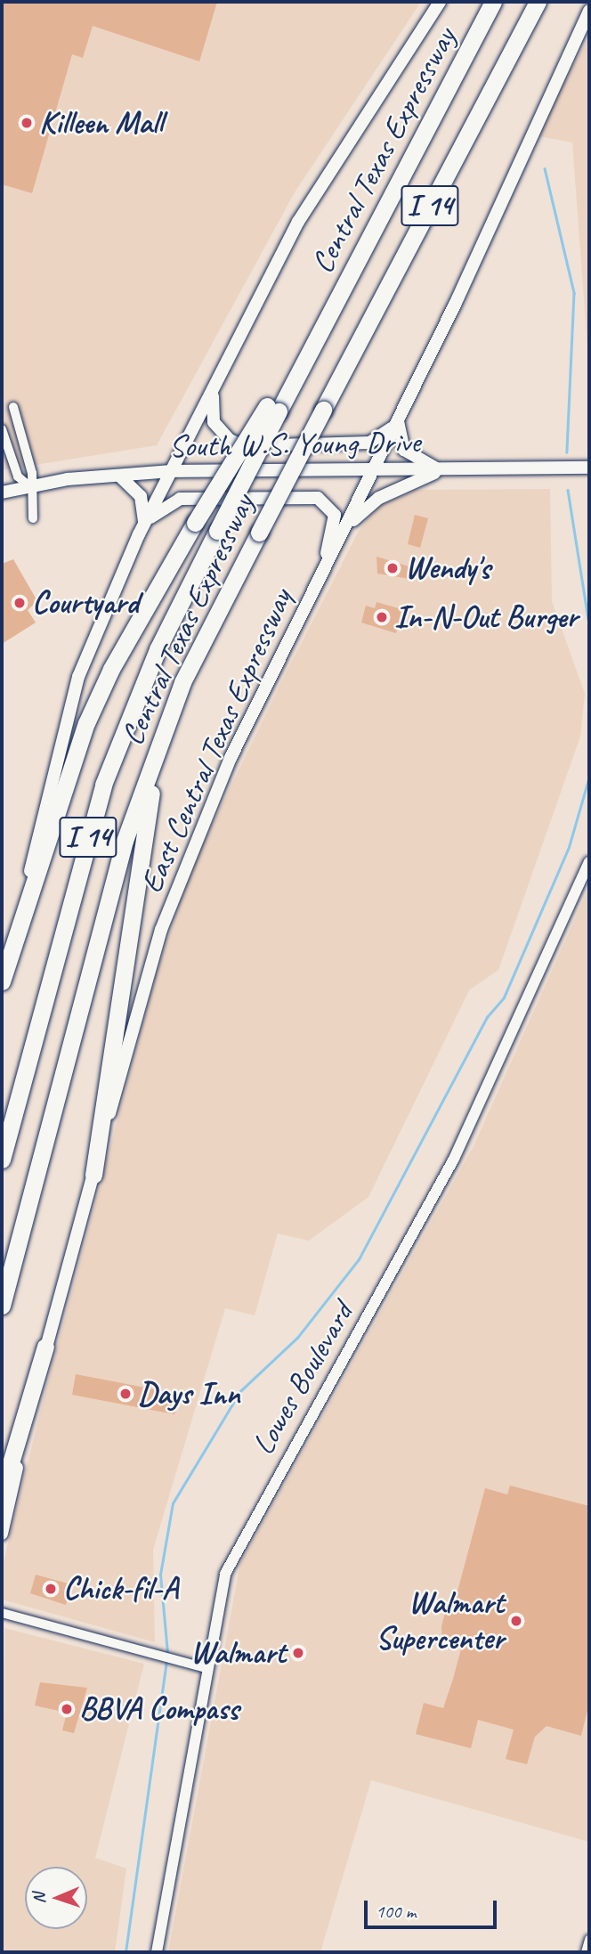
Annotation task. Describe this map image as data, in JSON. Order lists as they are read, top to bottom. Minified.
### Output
{"streets":{"highway":["Central Texas Expressway","I 14"],"main road":["South W.S. Young Drive","East Central Texas Expressway"],"street":["Lowes Boulevard"]},"crossings":[["South W.S. Young Drive","East Central Texas Expressway"]],"places":["Killeen Mall","Wendy's","Courtyard","In-N-Out Burger","Days Inn","Chick-fil-A","Walmart Supercenter","Walmart","BBVA Compass"],"scale_bar":"100 m","north":"left"}
